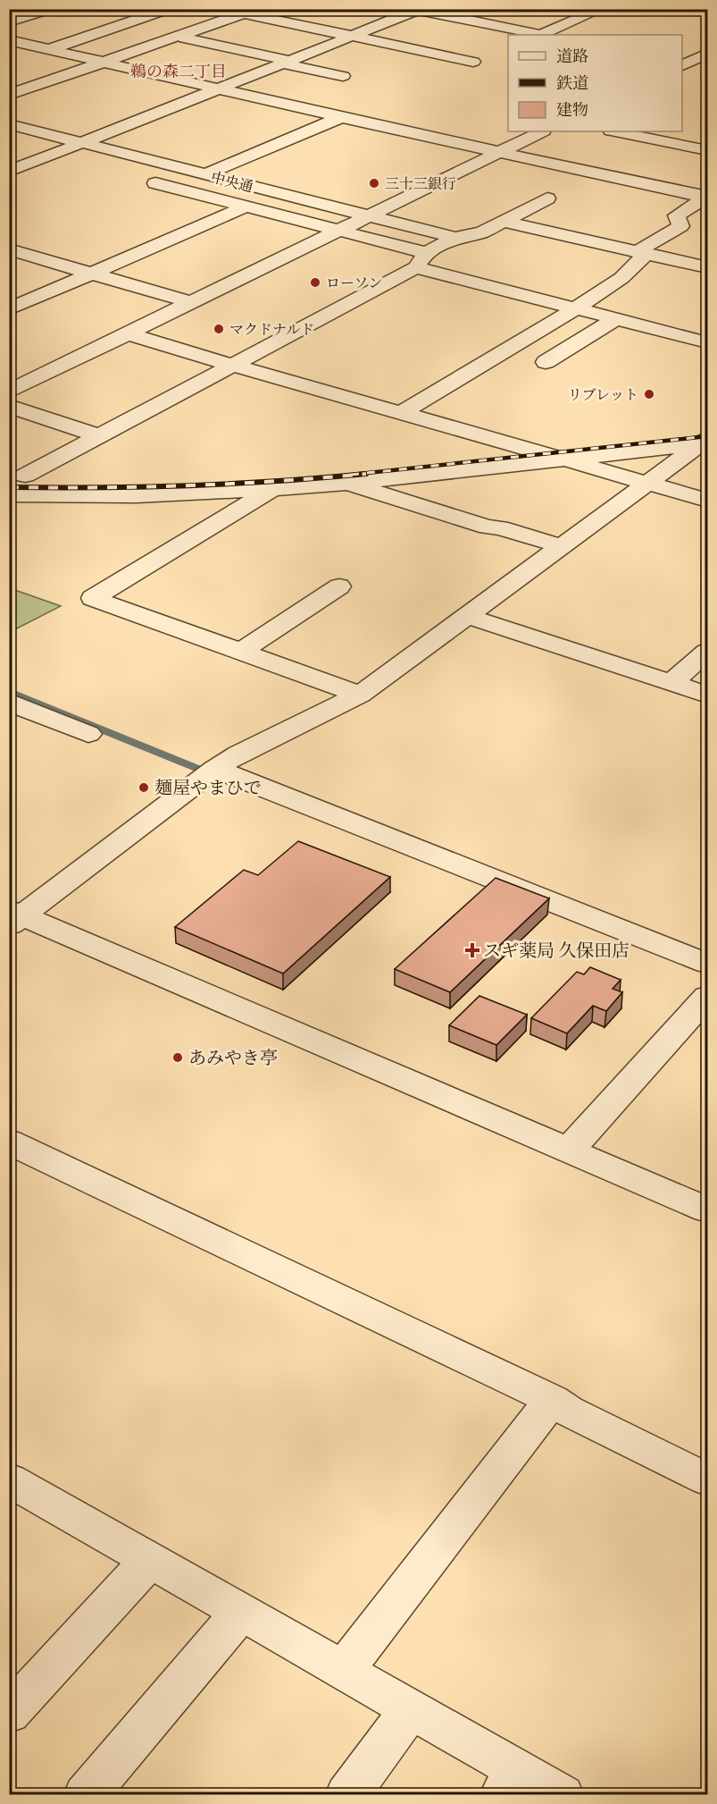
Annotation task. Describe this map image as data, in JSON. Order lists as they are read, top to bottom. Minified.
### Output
{"streets":{"street":["中央通"]},"districts":["鵜の森二丁目"],"places":{"other":["三十三銀行","ローソン","マクドナルド","リブレット","麺屋やまひで","あみやき亭"],"health":["スギ薬局 久保田店"]},"legend":["道路","鉄道","建物"]}
